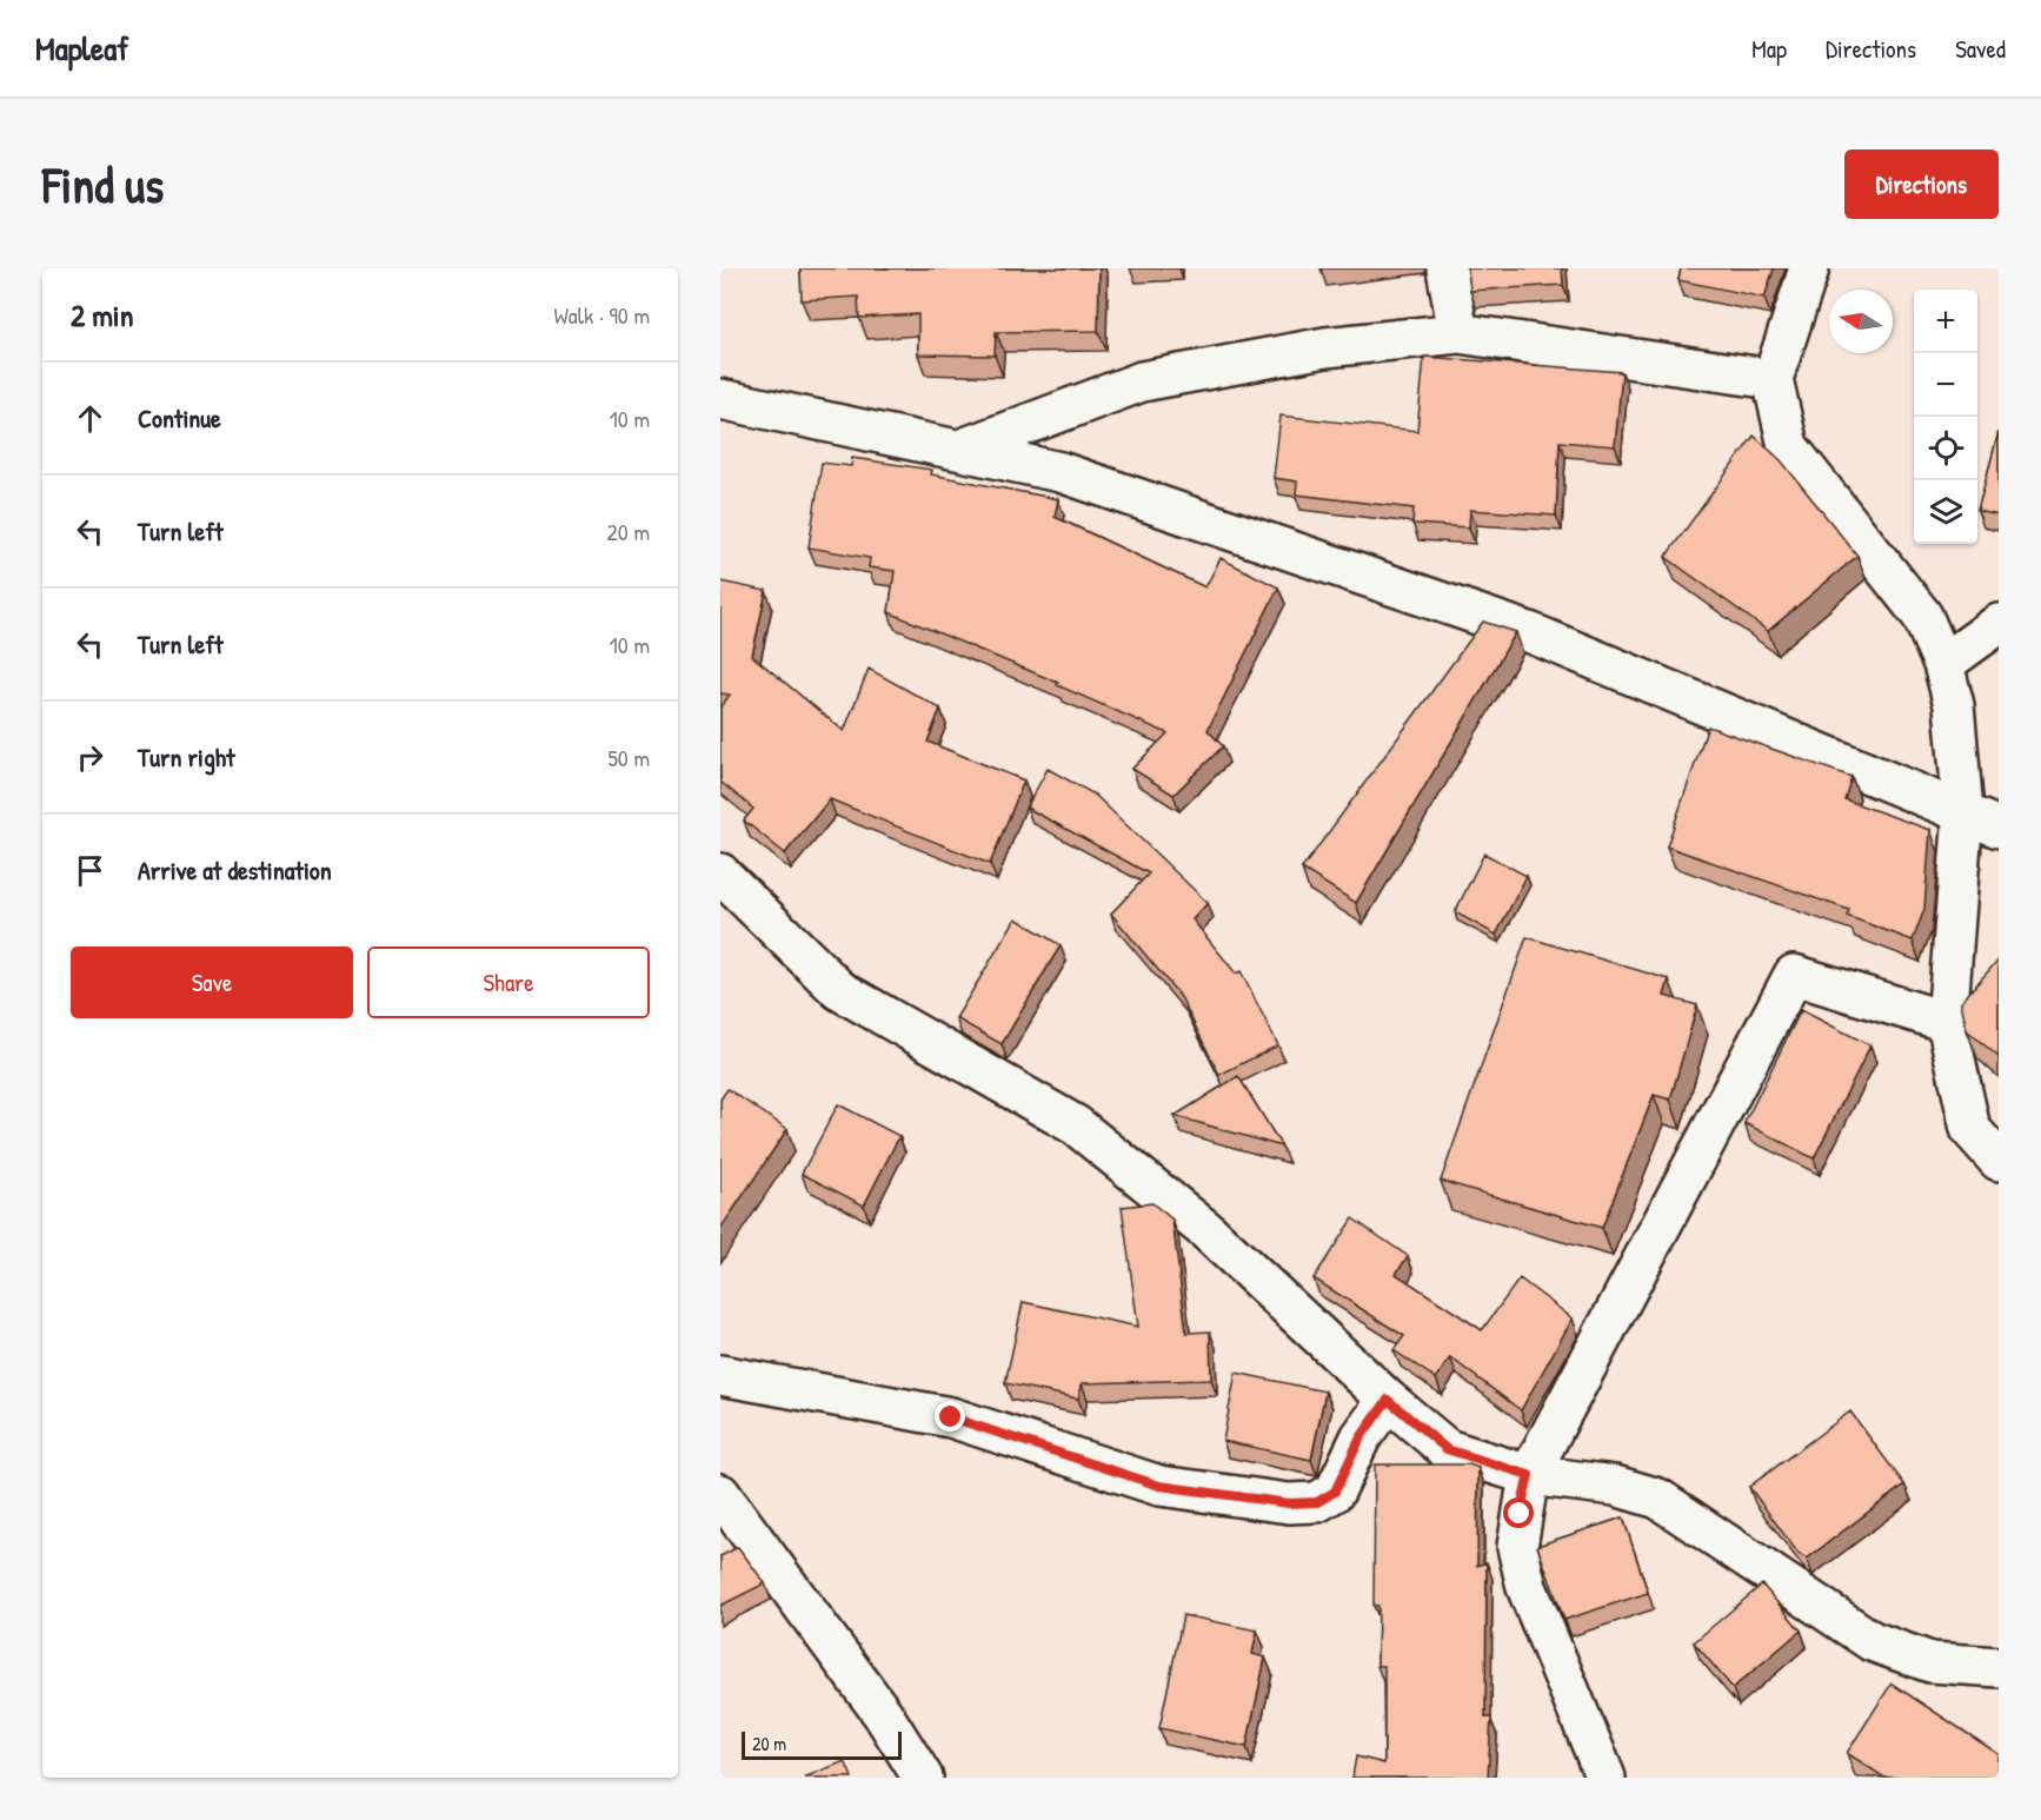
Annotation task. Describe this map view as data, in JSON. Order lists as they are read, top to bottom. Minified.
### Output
{"scale_bar":"20 m","north":"left","page":{"header":"Mapleaf","nav":["Map","Directions","Saved"],"buttons":["Directions",["Save","Share"]],"title":"Find us","heading":["2 min","Walk · 90 m"],"map_buttons":["+","−"],"list":[["Continue","10 m"],["Turn left","20 m"],["Turn left","10 m"],["Turn right","50 m"],"Arrive at destination"],"scale":"20 m"}}
